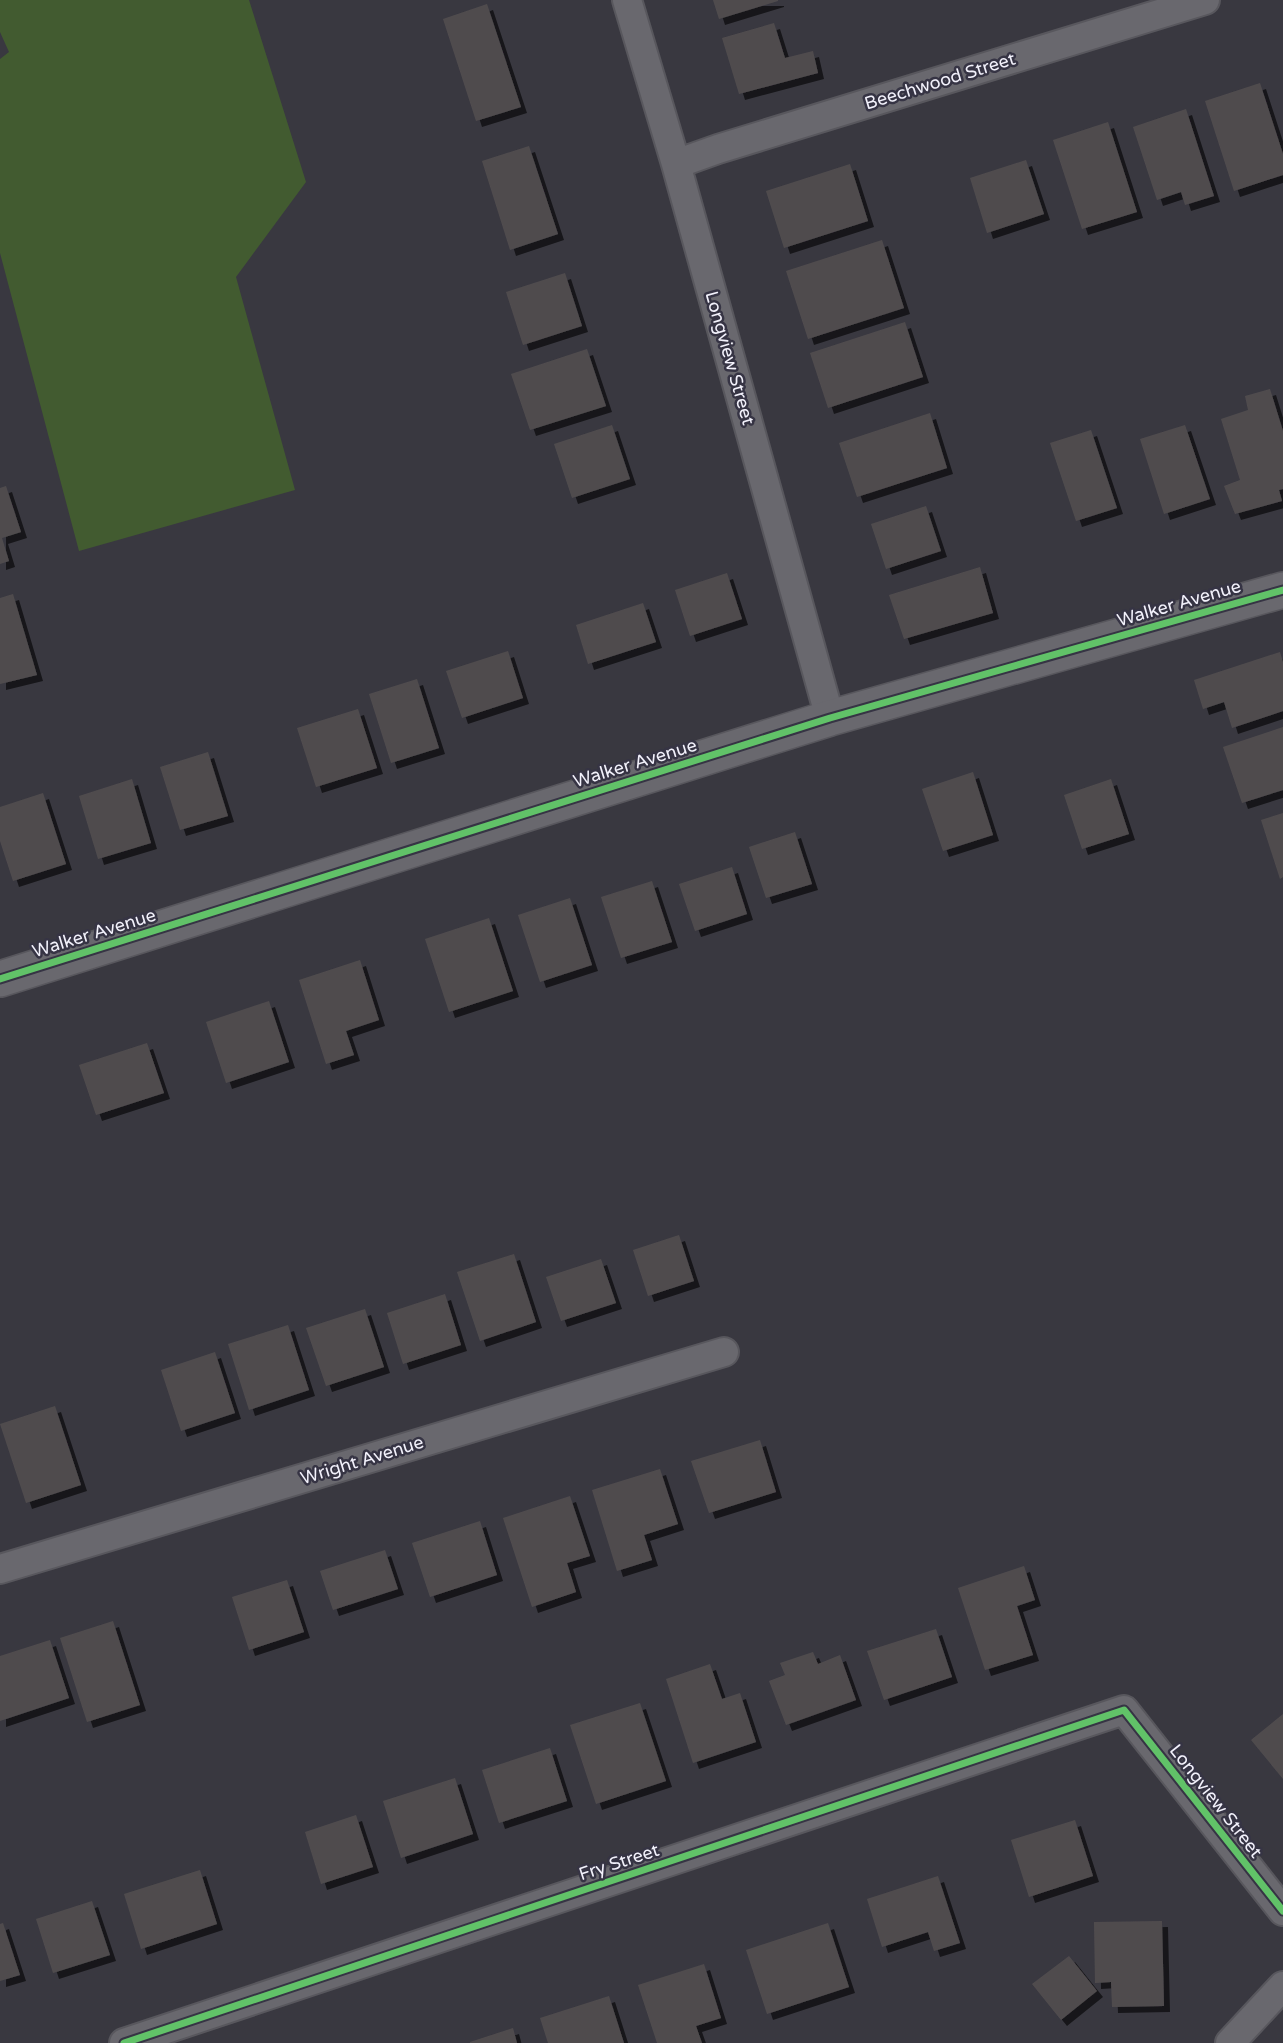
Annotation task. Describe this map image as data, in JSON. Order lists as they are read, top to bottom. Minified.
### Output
{"streets":{"street":["Beechwood Street","Longview Street","Walker Avenue","Wright Avenue","Fry Street"]},"crossings":[["Beechwood Street","Longview Street"],["Longview Street","Walker Avenue"],["Longview Street","Fry Street"]]}
